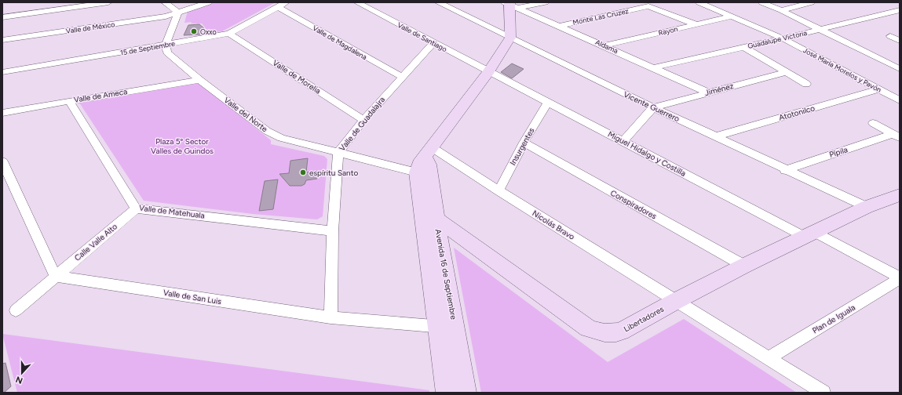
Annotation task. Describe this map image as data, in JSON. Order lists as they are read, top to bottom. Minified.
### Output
{"streets":{"street":["Monte Las Cruzez","Valle de México","Rayon","Valle de Santiago","Guadalupe Victoria","Valle de Magdalena","Aldama","15 de Septiembre","José María Morelos y Pavón","Valle de Morelia","Jiménez","Valle de Ameca","Vicente Guerrero","Atotonilco","Valle del Norte","Valle de Guadalajra","Insurgentes","Pípila","Miguel Hidalgo y Costilla","Conspiradores","Valle de Matehuala","Nicolás Bravo","Calle Valle Alto","Avenida 16 de Septiembre","Valle de San Luis","Libertadores","Plan de Iguala"]},"crossings":[["Monte Las Cruzez","Rayon"],["Monte Las Cruzez","Aldama"],["Rayon","Aldama"],["Rayon","José María Morelos y Pavón"],["Valle de Santiago","Valle de Guadalajra"],["Valle de Santiago","Miguel Hidalgo y Costilla"],["Guadalupe Victoria","Aldama"],["Guadalupe Victoria","José María Morelos y Pavón"],["Valle de Magdalena","15 de Septiembre"],["Valle de Magdalena","Valle de Guadalajra"],["Aldama","Jiménez"],["15 de Septiembre","Valle de Morelia"],["15 de Septiembre","Valle del Norte"],["José María Morelos y Pavón","Atotonilco"],["Valle de Morelia","Valle de Guadalajra"],["Jiménez","Vicente Guerrero"],["Valle de Ameca","Valle del Norte"],["Valle de Ameca","Valle de Matehuala"],["Vicente Guerrero","Atotonilco"],["Vicente Guerrero","Pípila"],["Vicente Guerrero","Libertadores"],["Valle del Norte","Valle de Guadalajra"],["Valle del Norte","Avenida 16 de Septiembre"],["Valle de Guadalajra","Valle de Matehuala"],["Valle de Guadalajra","Valle de San Luis"],["Insurgentes","Miguel Hidalgo y Costilla"],["Insurgentes","Conspiradores"],["Insurgentes","Nicolás Bravo"],["Miguel Hidalgo y Costilla","Libertadores"],["Miguel Hidalgo y Costilla","Plan de Iguala"],["Conspiradores","Libertadores"],["Valle de Matehuala","Calle Valle Alto"],["Nicolás Bravo","Avenida 16 de Septiembre"],["Nicolás Bravo","Libertadores"],["Calle Valle Alto","Valle de San Luis"],["Avenida 16 de Septiembre","Valle de San Luis"],["Avenida 16 de Septiembre","Libertadores"]],"parks":["Plaza 5° Sector Valles de Guindos"],"places":["Oxxo","espíritu Santo"],"north":"bottom"}
